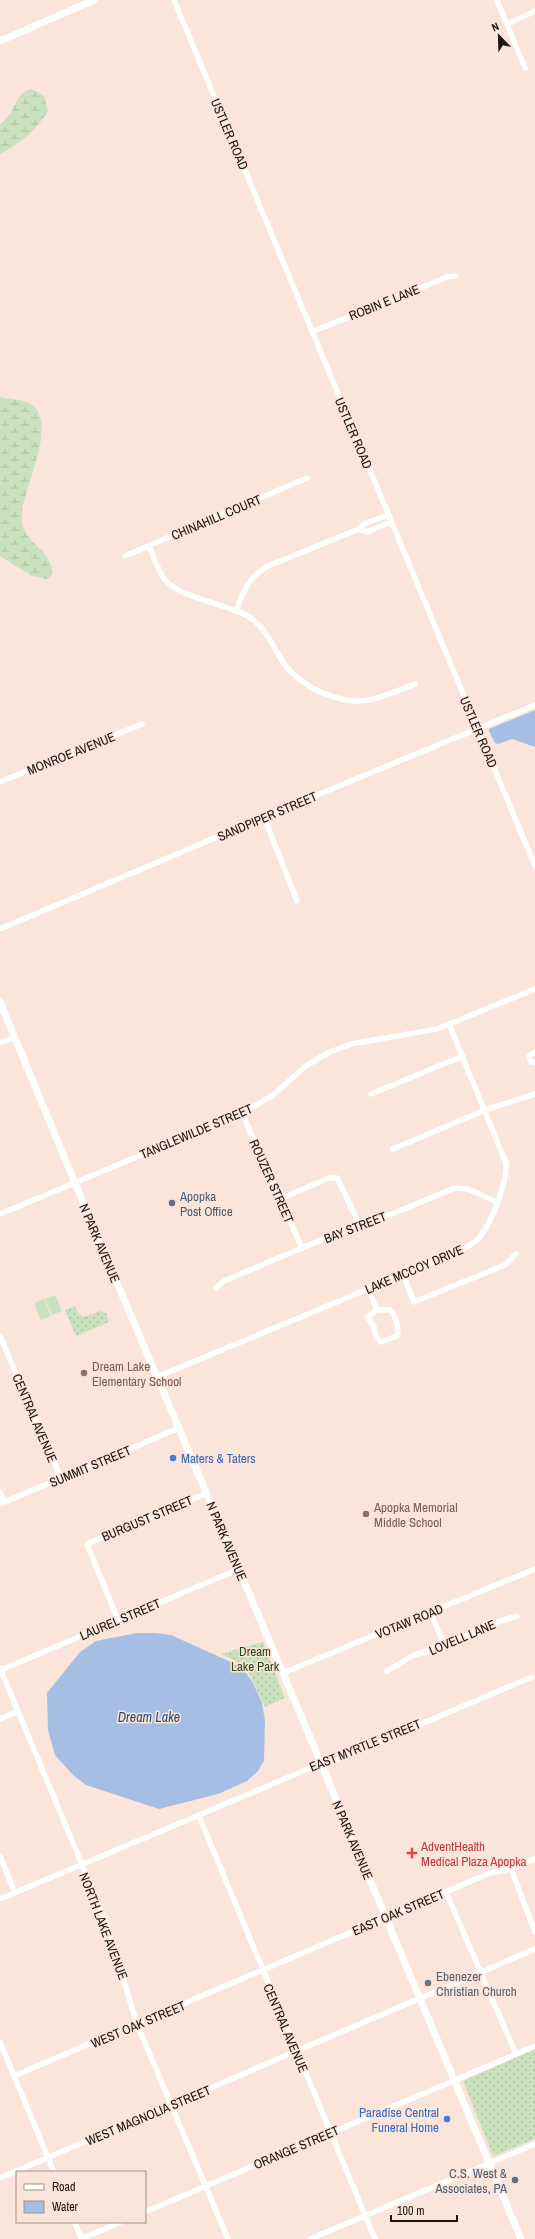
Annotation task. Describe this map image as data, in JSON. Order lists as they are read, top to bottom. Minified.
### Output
{"streets":{"main road":["N PARK AVENUE"],"street":["USTLER ROAD","ROBIN E LANE","CHINAHILL COURT","MONROE AVENUE","SANDPIPER STREET","TANGLEWILDE STREET","ROUZER STREET","BAY STREET","LAKE MCCOY DRIVE","CENTRAL AVENUE","SUMMIT STREET","BURGUST STREET","LAUREL STREET","VOTAW ROAD","LOVELL LANE","EAST MYRTLE STREET","EAST OAK STREET","NORTH LAKE AVENUE","WEST OAK STREET","WEST MAGNOLIA STREET","ORANGE STREET"]},"crossings":[["USTLER ROAD","ROBIN E LANE"],["USTLER ROAD","SANDPIPER STREET"],["TANGLEWILDE STREET","ROUZER STREET"],["TANGLEWILDE STREET","N PARK AVENUE"],["TANGLEWILDE STREET","LAKE MCCOY DRIVE"],["ROUZER STREET","BAY STREET"],["BAY STREET","LAKE MCCOY DRIVE"],["N PARK AVENUE","LAKE MCCOY DRIVE"],["N PARK AVENUE","SUMMIT STREET"],["N PARK AVENUE","BURGUST STREET"],["N PARK AVENUE","LAUREL STREET"],["N PARK AVENUE","VOTAW ROAD"],["N PARK AVENUE","EAST MYRTLE STREET"],["N PARK AVENUE","EAST OAK STREET"],["N PARK AVENUE","WEST MAGNOLIA STREET"],["N PARK AVENUE","ORANGE STREET"],["CENTRAL AVENUE","SUMMIT STREET"],["CENTRAL AVENUE","EAST MYRTLE STREET"],["CENTRAL AVENUE","EAST OAK STREET"],["CENTRAL AVENUE","WEST OAK STREET"],["CENTRAL AVENUE","WEST MAGNOLIA STREET"],["CENTRAL AVENUE","ORANGE STREET"],["BURGUST STREET","LAUREL STREET"],["LAUREL STREET","NORTH LAKE AVENUE"],["EAST MYRTLE STREET","NORTH LAKE AVENUE"],["EAST OAK STREET","WEST OAK STREET"],["NORTH LAKE AVENUE","WEST OAK STREET"],["NORTH LAKE AVENUE","WEST MAGNOLIA STREET"],["NORTH LAKE AVENUE","ORANGE STREET"]],"water":["Dream Lake"],"parks":["Dream Lake Park"],"places":{"other":["Apopka Post Office","Dream Lake Elementary School","Maters & Taters","Apopka Memorial Middle School","Ebenezer Christian Church","Paradise Central Funeral Home","C.S. West & Associates, PA"],"health":["AdventHealth Medical Plaza Apopka"]},"legend":["Road","Water"],"scale_bar":"100 m","north":"top left"}
